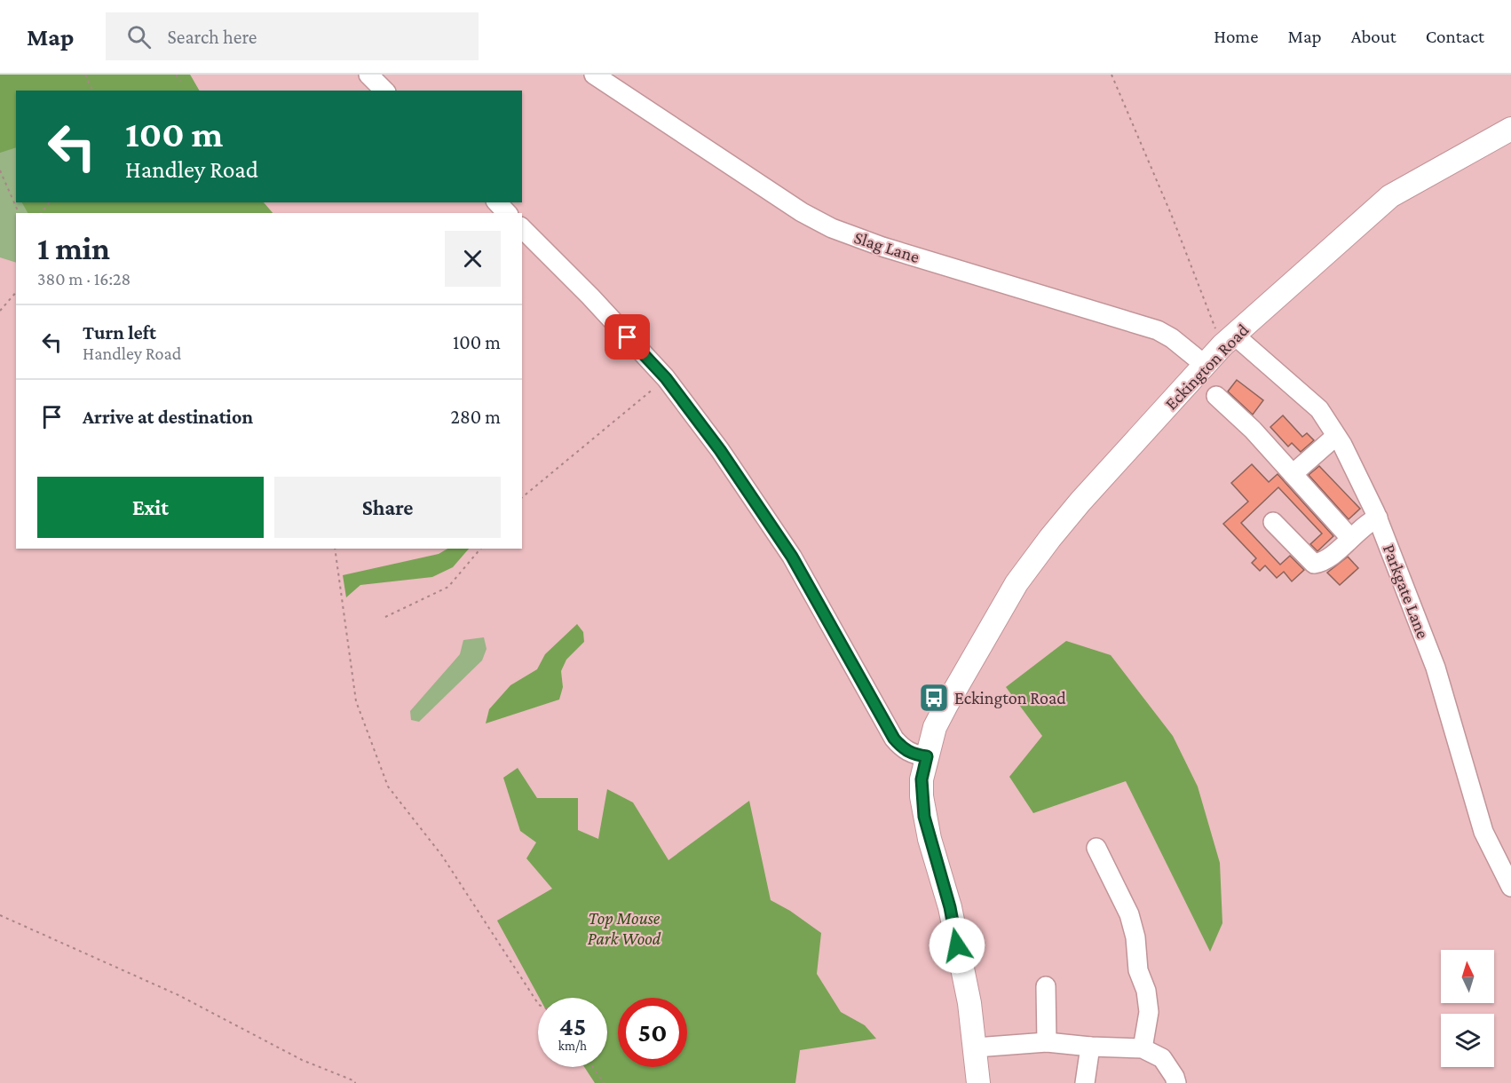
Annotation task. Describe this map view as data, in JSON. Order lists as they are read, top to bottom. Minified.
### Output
{"streets":{"main road":["Eckington Road"],"street":["Slag Lane","Parkgate Lane"]},"crossings":[["Slag Lane","Eckington Road"],["Eckington Road","Parkgate Lane"]],"parks":["Top Mouse Park Wood"],"places":{"bus stop":["Eckington Road"]},"north":"top","page":{"header":"Map","search":"Search here","nav":["Home","Map","About","Contact"],"turn":["100 m","Handley Road"],"heading":["1 min","380 m · 16:28"],"list":[{"name":"Turn left","note":"Handley Road","value":"100 m"},{"name":"Arrive at destination","value":"280 m"}],"buttons":["Exit","Share"],"speed":"45 km/h","limit":"50"}}
